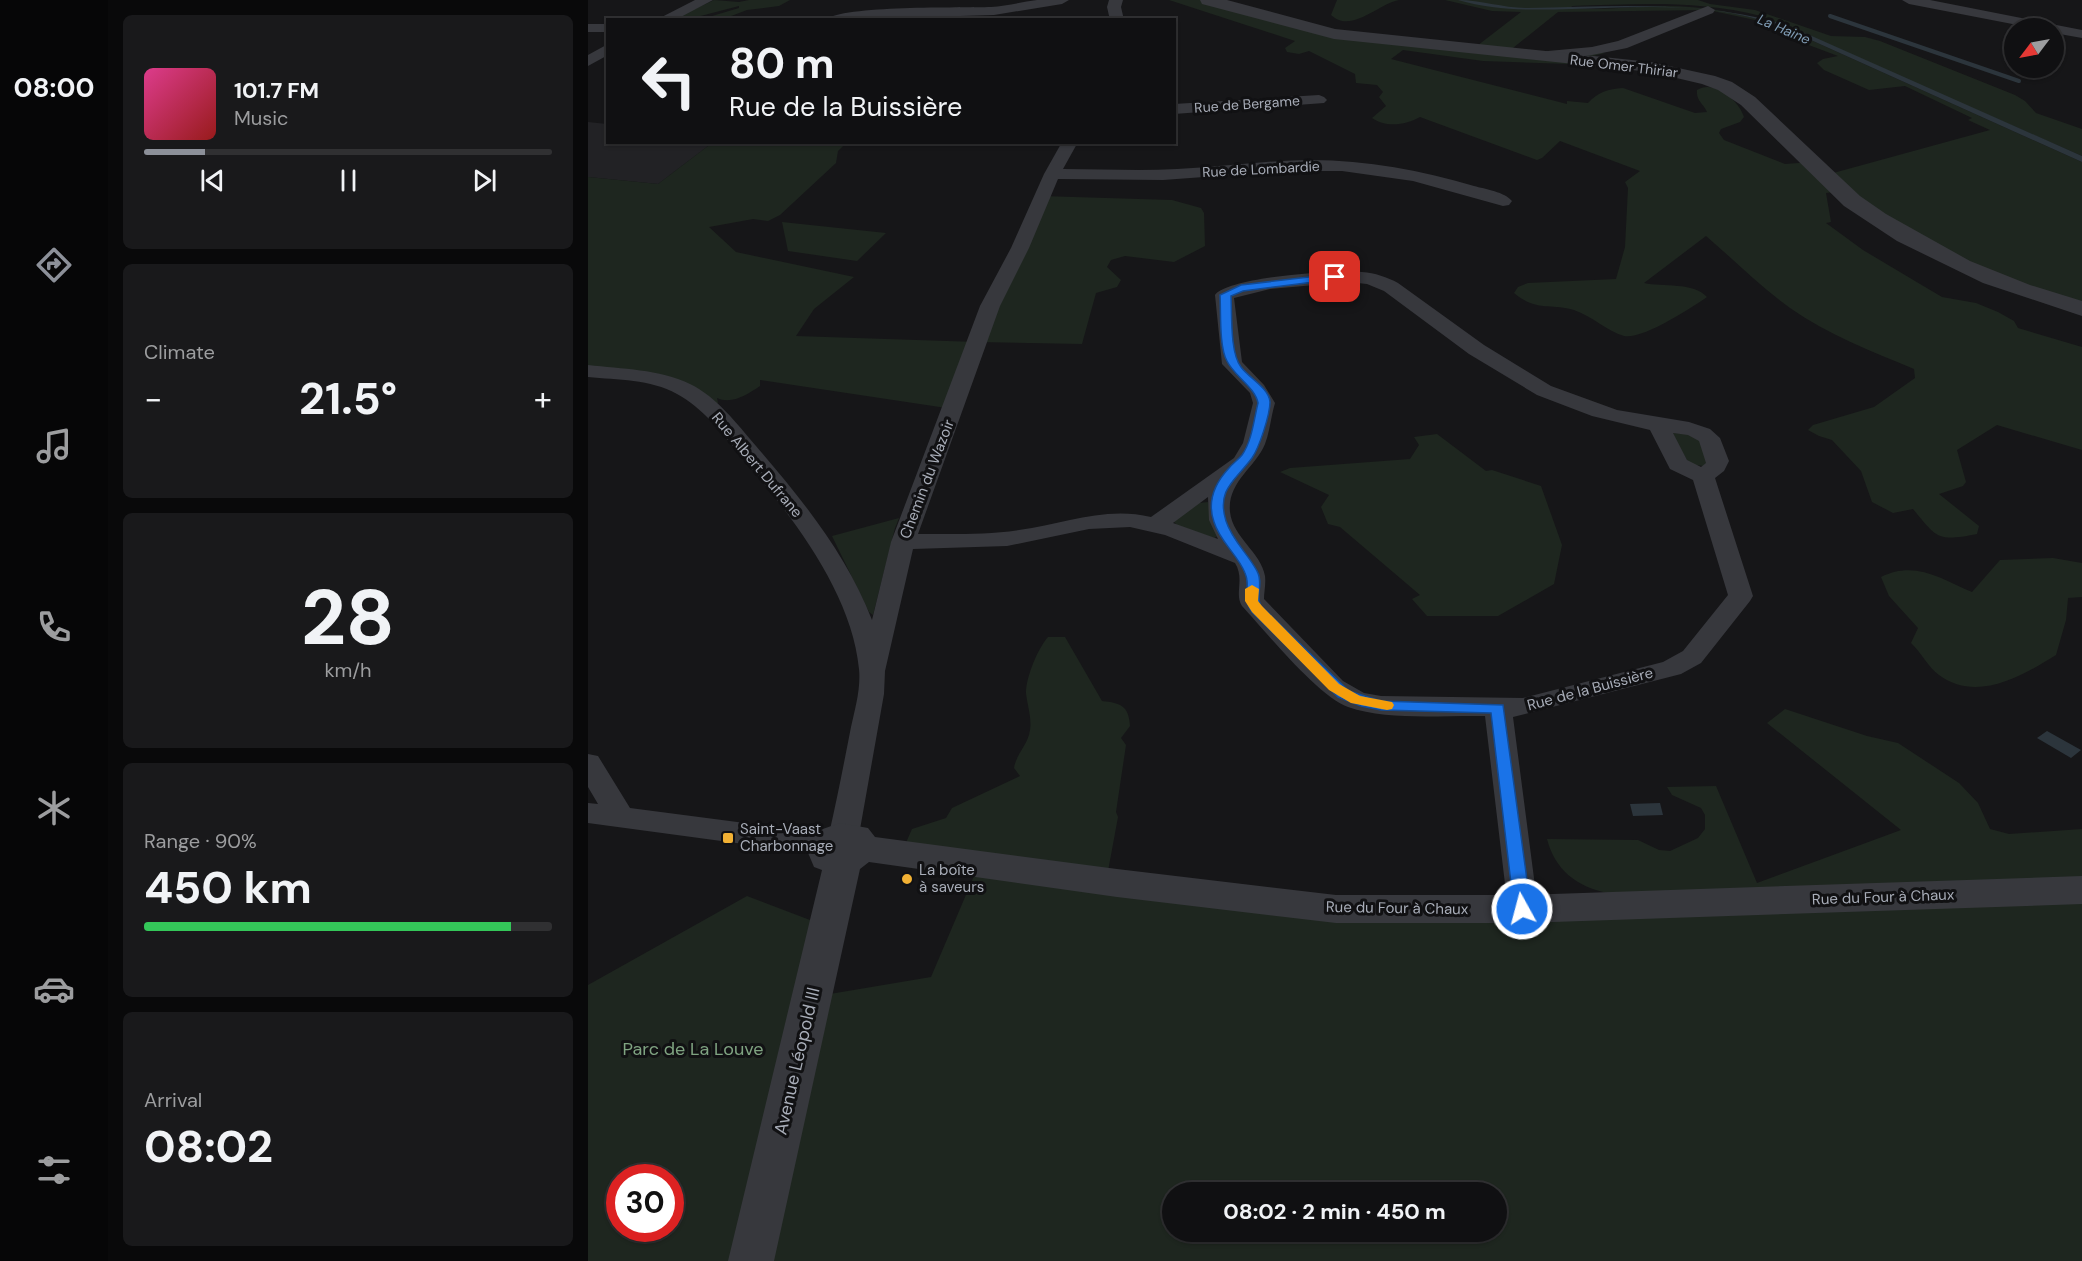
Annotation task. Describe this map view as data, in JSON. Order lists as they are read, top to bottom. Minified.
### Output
{"streets":{"street":["Rue Omer Thiriar","Rue de Bergame","Rue de Lombardie","Rue Albert Dufrane","Chemin du Wazoir","Rue de la Buissière","Rue du Four à Chaux","Avenue Léopold III"]},"crossings":[["Rue de Lombardie","Chemin du Wazoir"],["Rue Albert Dufrane","Chemin du Wazoir"],["Chemin du Wazoir","Rue du Four à Chaux"],["Chemin du Wazoir","Avenue Léopold III"],["Rue du Four à Chaux","Avenue Léopold III"]],"water":["La Haine"],"parks":["Parc de La Louve"],"places":{"transit":["Saint-Vaast Charbonnage"],"other":["La boîte à saveurs"]},"north":"bottom left","page":{"tabs":"08:00","turn":["80 m","Rue de la Buissière"],"song":["101.7 FM","Music"],"tile":["Climate",["28","km/h"],["Range · 90%","450 km"],["Arrival","08:02"]],"heat":["−","21.5°","+"],"limit":"30","trip":"08:02 · 2 min · 450 m"}}
